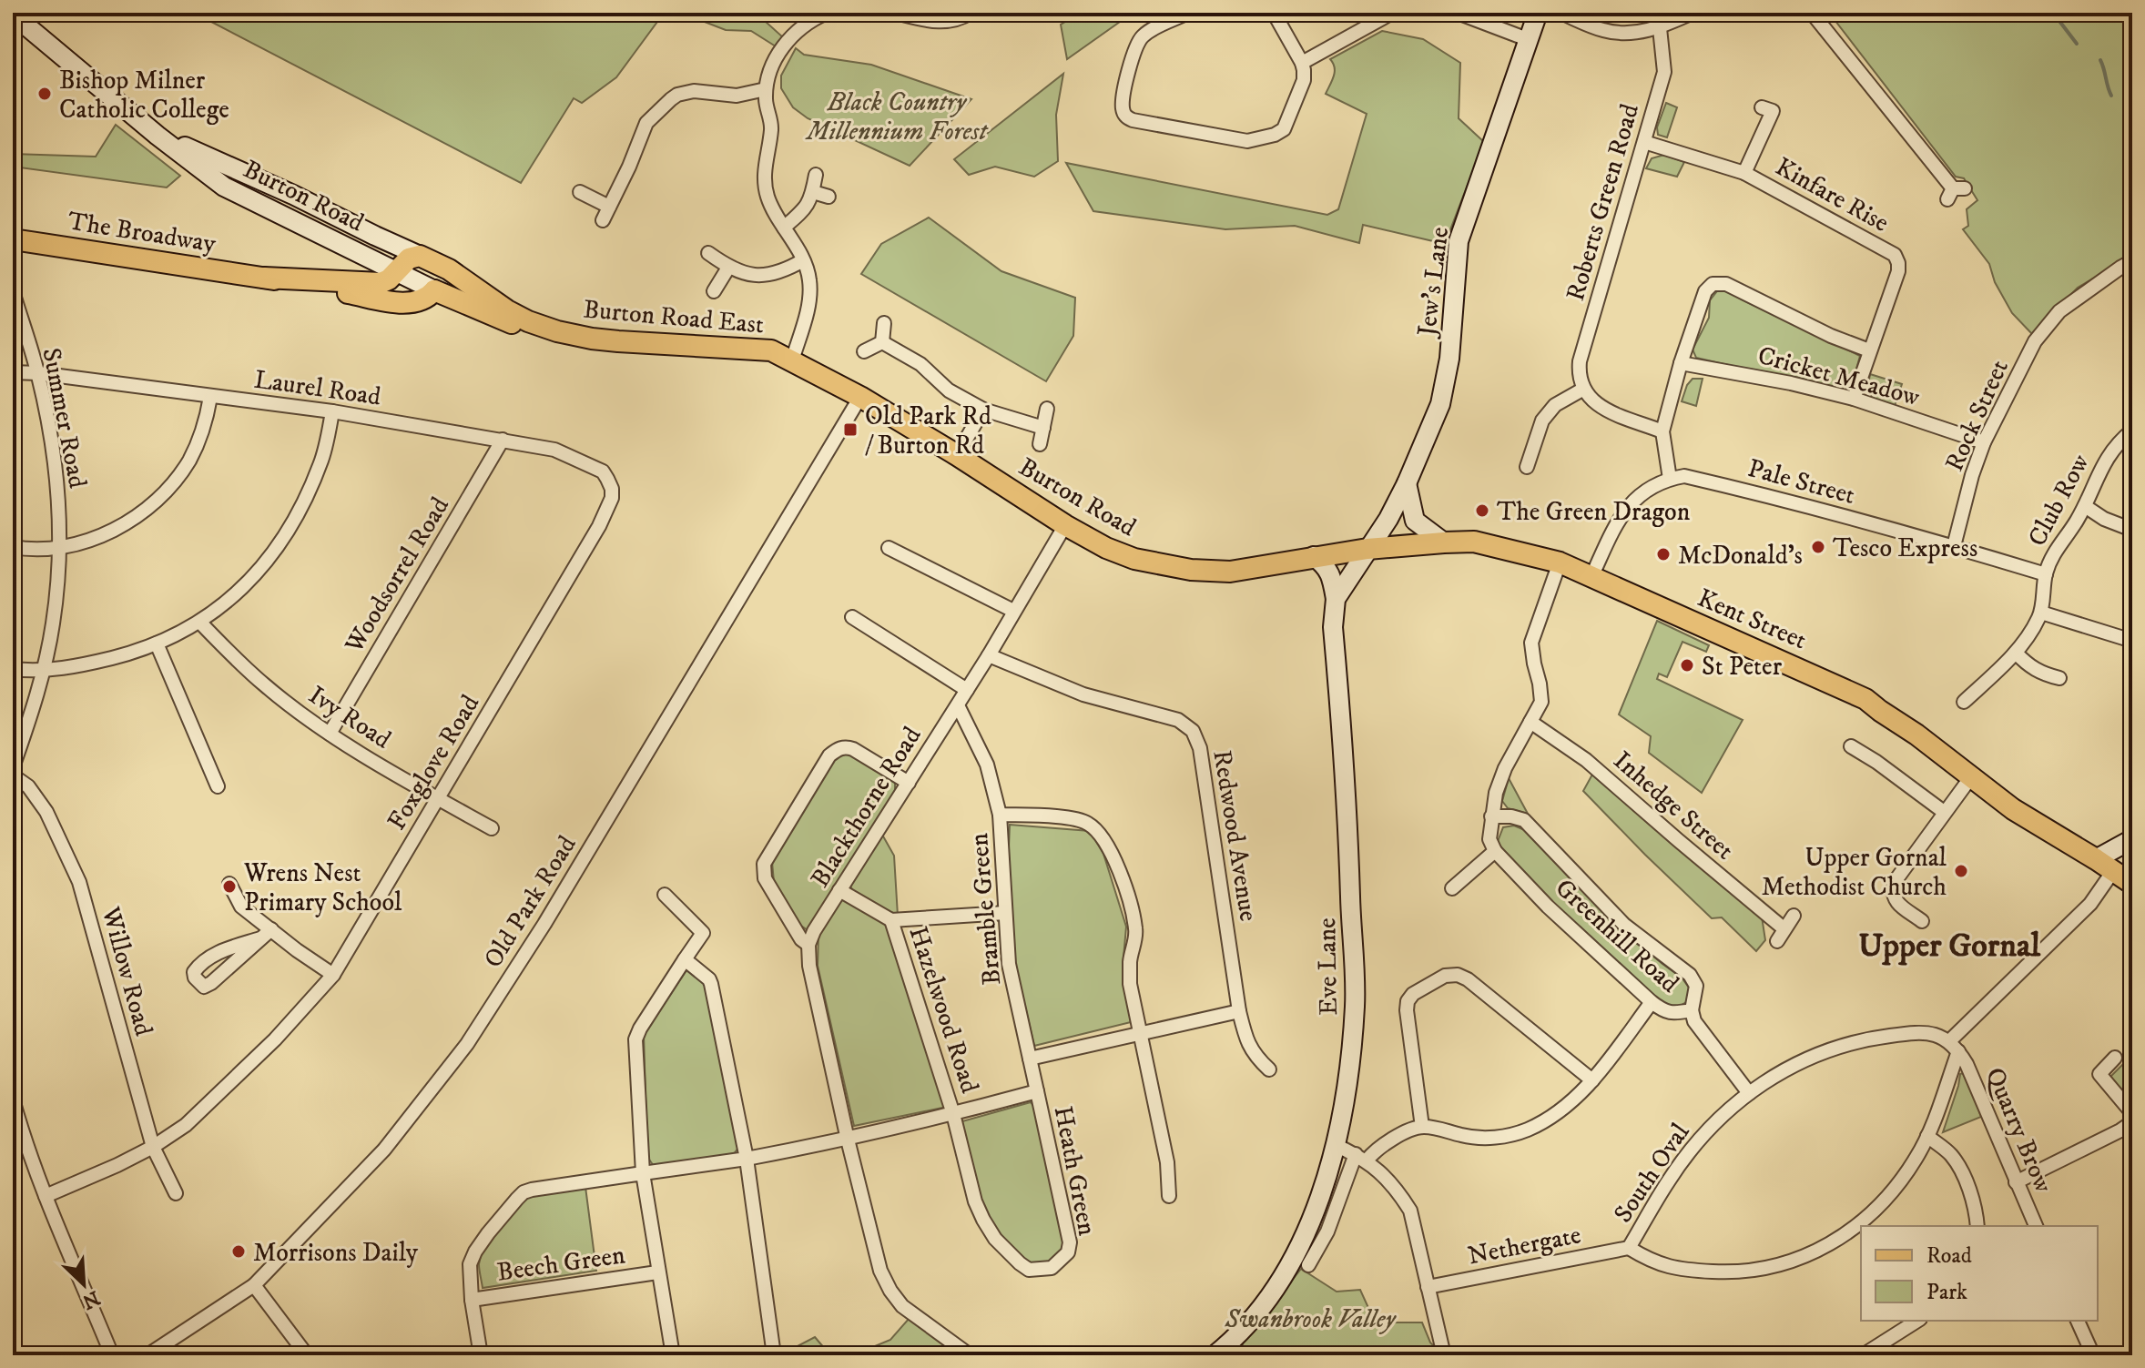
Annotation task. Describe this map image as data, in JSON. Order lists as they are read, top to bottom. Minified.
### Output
{"streets":{"main road":["Burton Road","The Broadway","Jew's Lane","Burton Road East","Kent Street","Eve Lane"],"street":["Kinfare Rise","Roberts Green Road","Cricket Meadow","Laurel Road","Rock Street","Summer Road","Pale Street","Club Row","Woodsorrel Road","Ivy Road","Foxglove Road","Inhedge Street","Blackthorne Road","Redwood Avenue","Old Park Road","Bramble Green","Greenhill Road","Willow Road","Hazelwood Road","Quarry Brow","Heath Green","South Oval","Nethergate","Beech Green"]},"crossings":[["Kinfare Rise","Roberts Green Road"],["Kinfare Rise","Cricket Meadow"],["Burton Road","The Broadway"],["Burton Road","Jew's Lane"],["Burton Road","Burton Road East"],["Burton Road","Kent Street"],["Burton Road","Blackthorne Road"],["Burton Road","Old Park Road"],["Burton Road","Eve Lane"],["The Broadway","Burton Road East"],["Jew's Lane","Kent Street"],["Jew's Lane","Eve Lane"],["Cricket Meadow","Rock Street"],["Laurel Road","Summer Road"],["Laurel Road","Woodsorrel Road"],["Laurel Road","Foxglove Road"],["Rock Street","Pale Street"],["Pale Street","Club Row"],["Woodsorrel Road","Ivy Road"],["Kent Street","Eve Lane"],["Ivy Road","Foxglove Road"],["Foxglove Road","Willow Road"],["Blackthorne Road","Redwood Avenue"],["Blackthorne Road","Bramble Green"],["Bramble Green","Heath Green"],["Hazelwood Road","Heath Green"],["Quarry Brow","South Oval"],["Heath Green","Beech Green"],["South Oval","Nethergate"]],"districts":["Upper Gornal"],"parks":["Black Country Millennium Forest","Swanbrook Valley"],"places":{"other":["Bishop Milner Catholic College","The Green Dragon","Tesco Express","McDonald's","St Peter","Upper Gornal Methodist Church","Wrens Nest Primary School","Morrisons Daily"],"transit":["Old Park Rd / Burton Rd"]},"legend":["Road","Park"],"north":"bottom right"}
